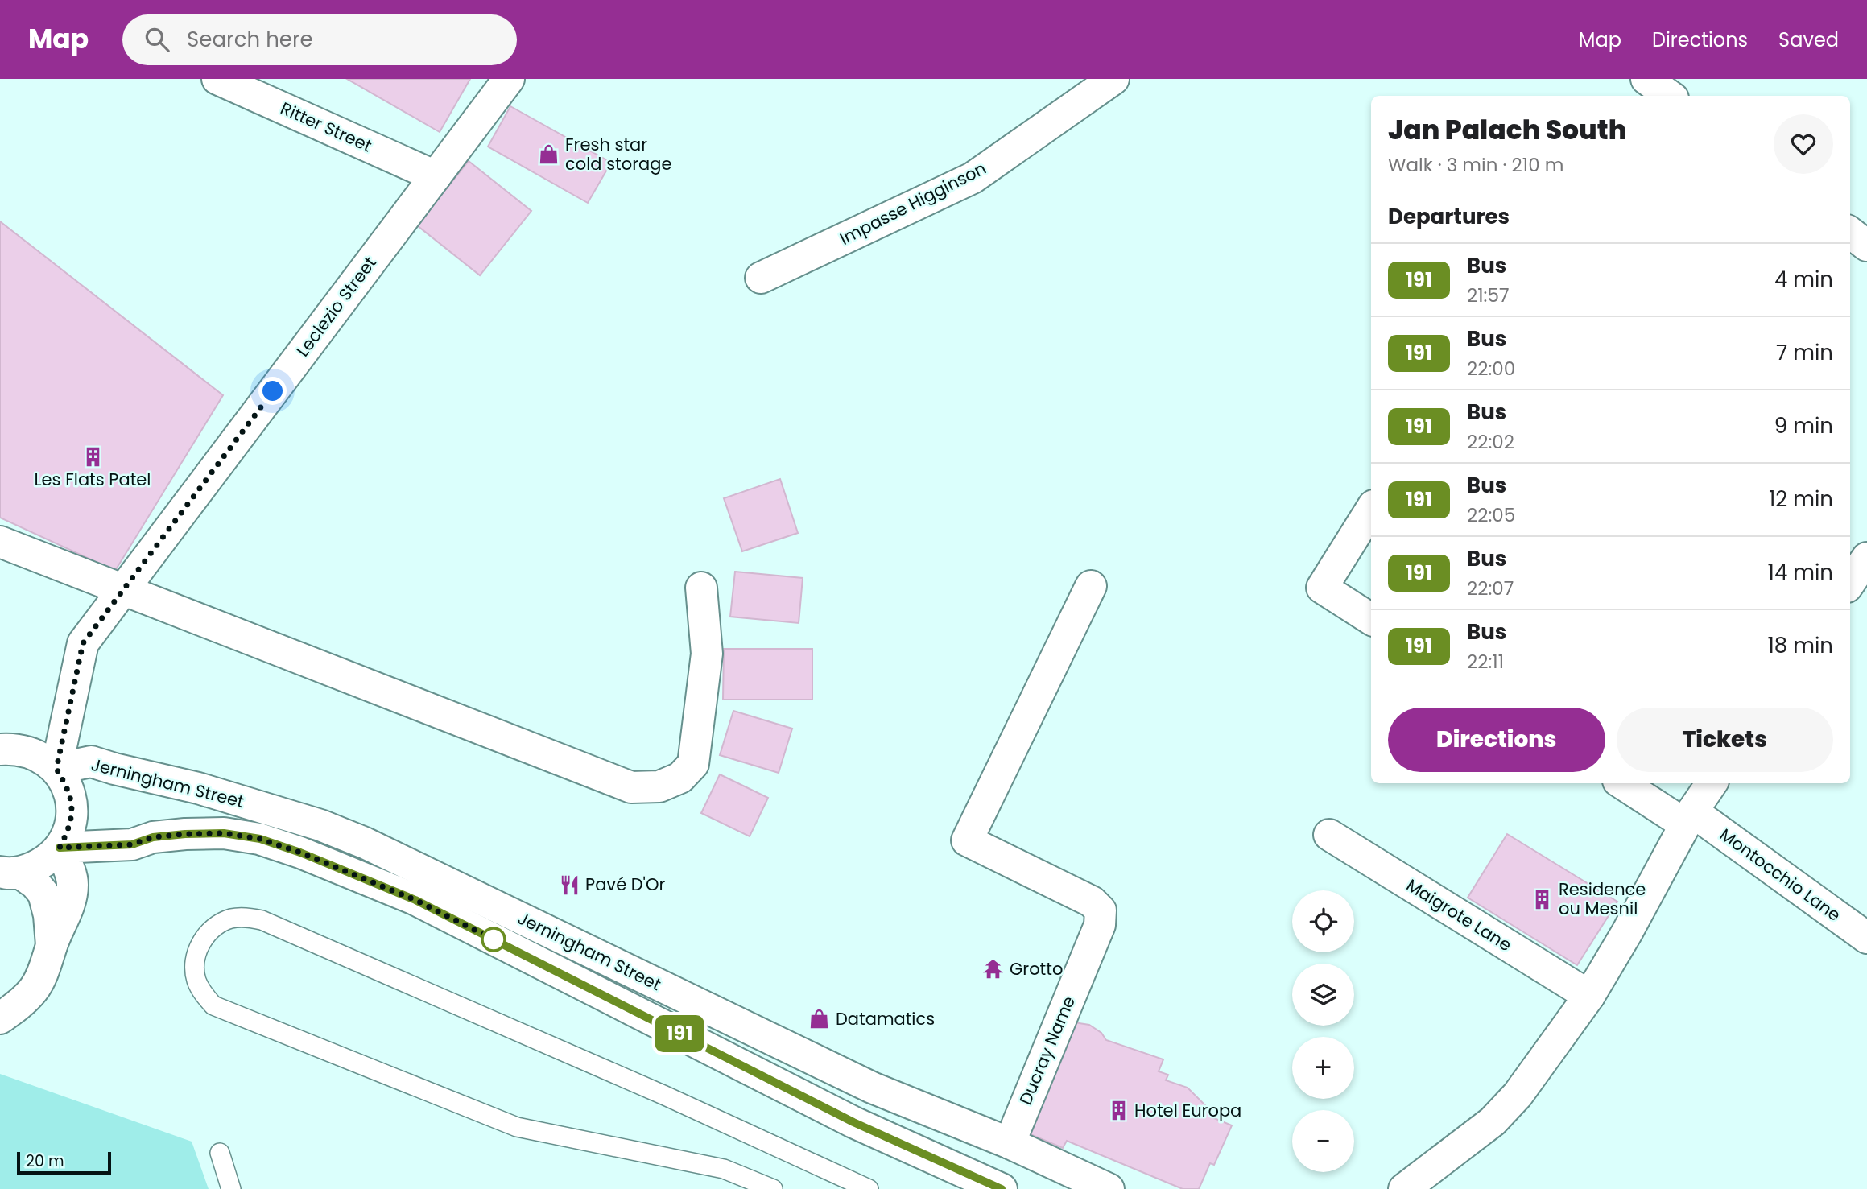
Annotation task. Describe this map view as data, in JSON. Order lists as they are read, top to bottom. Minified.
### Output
{"streets":{"street":["Ritter Street","Impasse Higginson","Leclezio Street","Jerningham Street","Montocchio Lane","Maigrote Lane","Ducray Name"]},"crossings":[["Ritter Street","Leclezio Street"],["Leclezio Street","Jerningham Street"],["Jerningham Street","Ducray Name"]],"places":{"shop":["Fresh star cold storage","Datamatics"],"building":["Les Flats Patel","Residence ou Mesnil","Hotel Europa"],"restaurant":["Pavé D'Or"],"temple":["Grotto"]},"lines":["bus line 191"],"scale_bar":"20 m","page":{"header":"Map","search":"Search here","nav":["Map","Directions","Saved"],"on_map":"191","heading":[["Jan Palach South","Walk · 3 min · 210 m"],"Departures"],"list":[{"mark":"191","name":"Bus","note":"21:57","value":"4 min"},{"mark":"191","name":"Bus","note":"22:00","value":"7 min"},{"mark":"191","name":"Bus","note":"22:02","value":"9 min"},{"mark":"191","name":"Bus","note":"22:05","value":"12 min"},{"mark":"191","name":"Bus","note":"22:07","value":"14 min"},{"mark":"191","name":"Bus","note":"22:11","value":"18 min"}],"buttons":["Directions","Tickets"],"map_buttons":["+","−"],"scale":"20 m"}}
